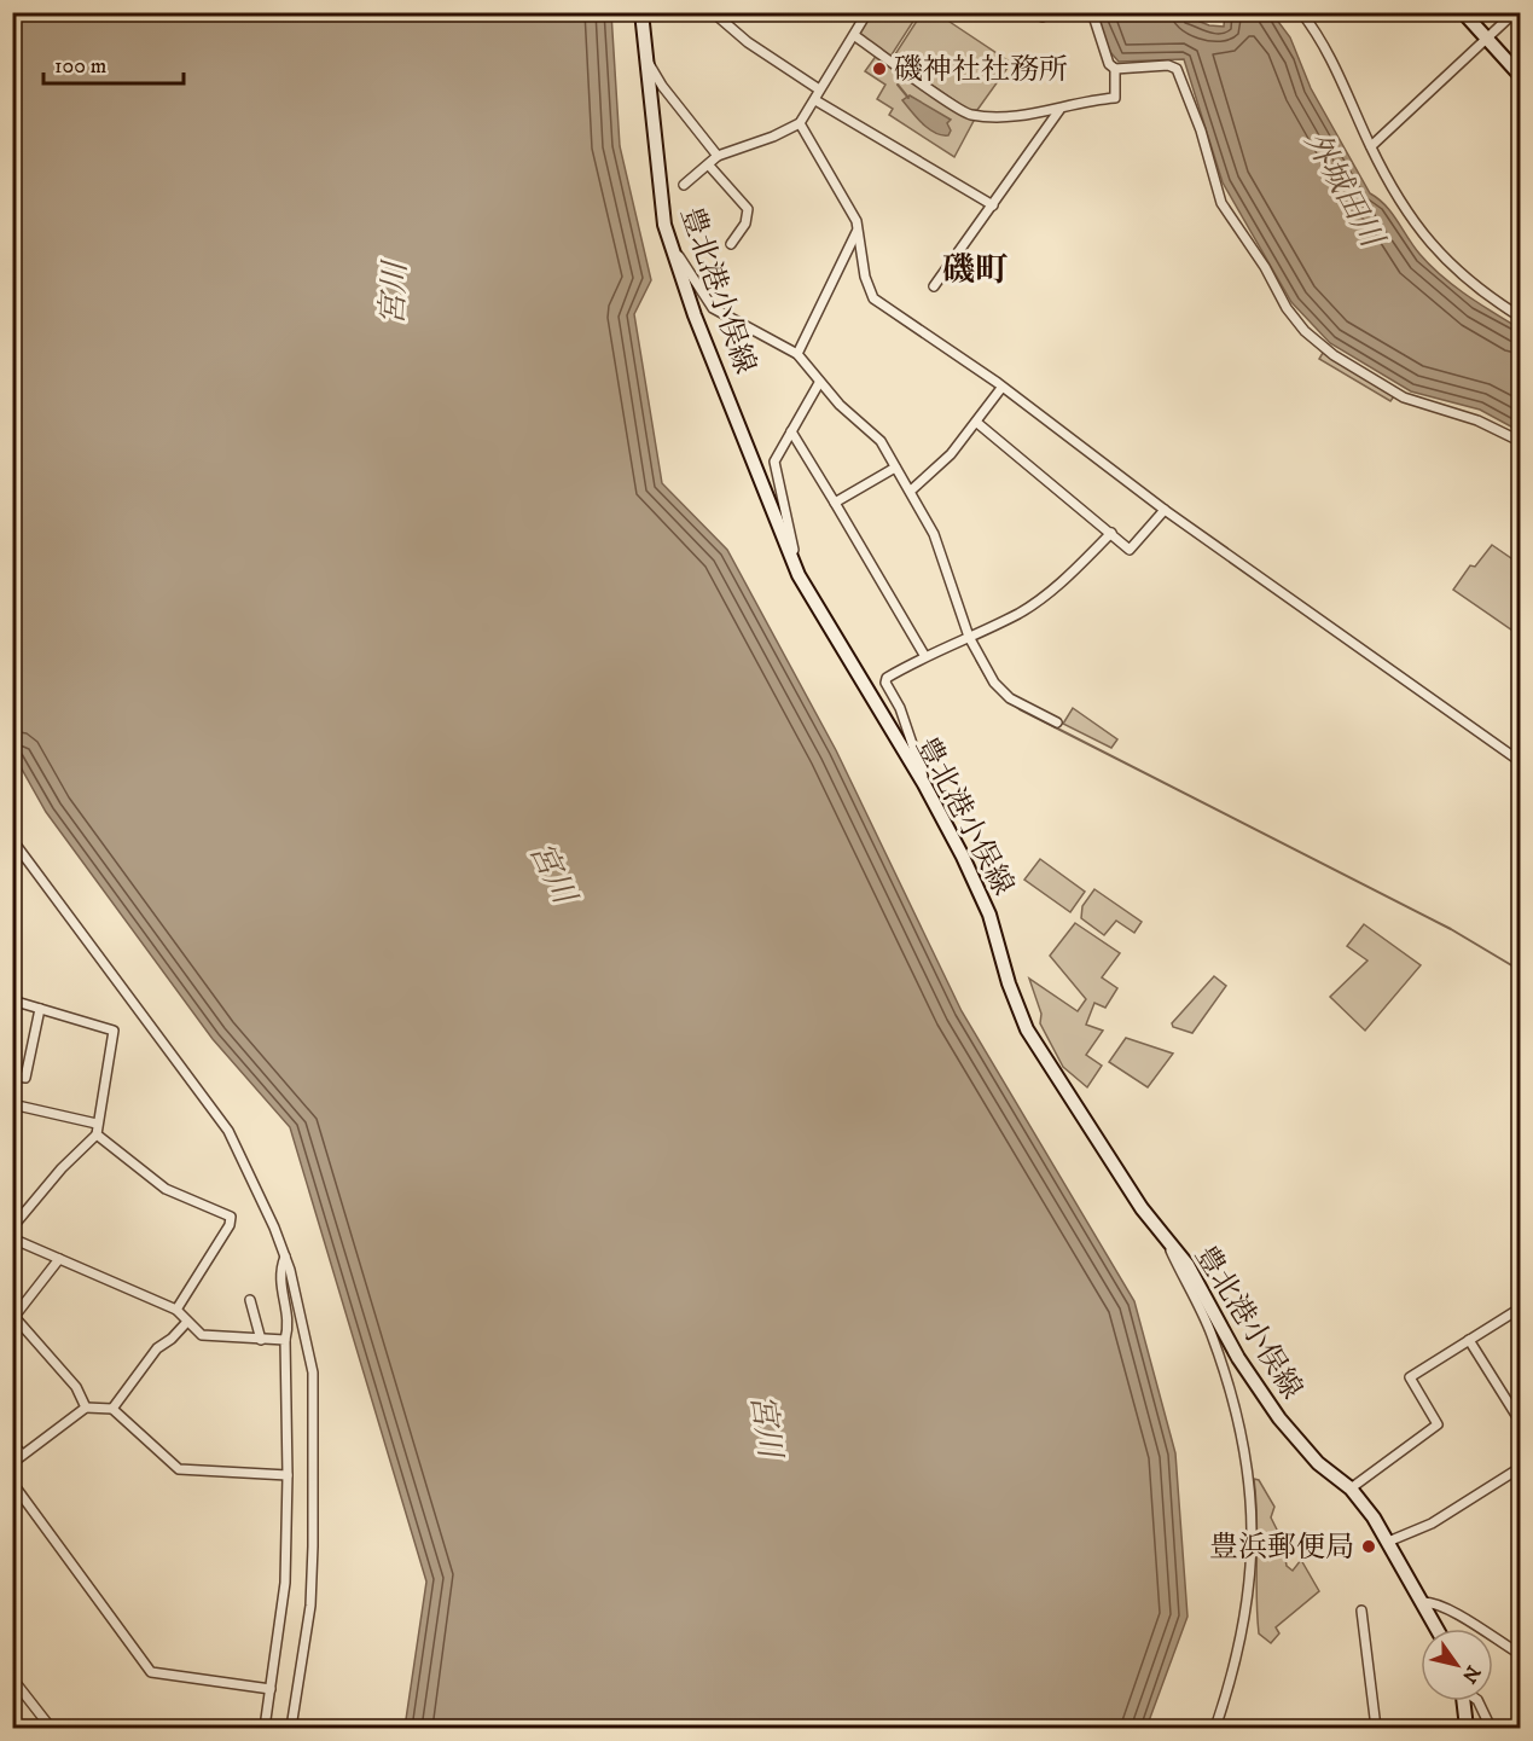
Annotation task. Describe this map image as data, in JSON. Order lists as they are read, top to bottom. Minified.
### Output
{"streets":{"main road":["豊北港小俣線"]},"districts":["磯町"],"water":["外城田川","宮川"],"places":["磯神社社務所","豊浜郵便局"],"scale_bar":"100 m","north":"bottom right"}
